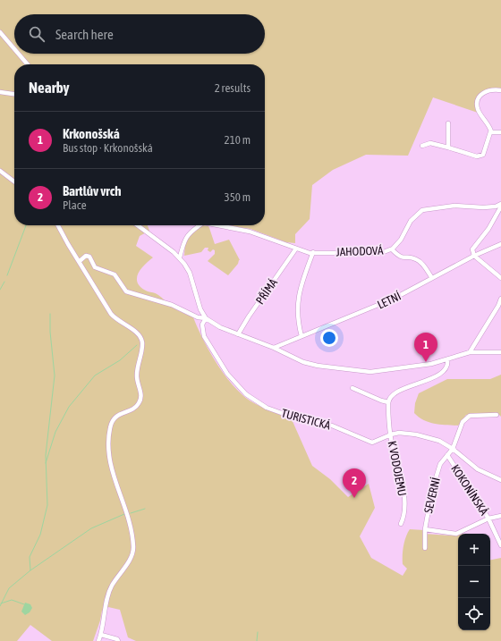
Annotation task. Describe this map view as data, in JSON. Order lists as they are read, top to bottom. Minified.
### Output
{"streets":{"street":["JAHODOVÁ","PŘÍMÁ","LETNÍ","TURISTICKÁ","K VODOJEMU","KOKONÍNSKÁ","SEVERNÍ"]},"crossings":[["JAHODOVÁ","PŘÍMÁ"],["TURISTICKÁ","K VODOJEMU"],["TURISTICKÁ","SEVERNÍ"],["KOKONÍNSKÁ","SEVERNÍ"]],"page":{"search":"Search here","heading":["Nearby","2 results"],"list":[{"mark":"1","name":"Krkonošská","note":"Bus stop · Krkonošská","value":"210 m"},{"mark":"2","name":"Bartlův vrch","note":"Place","value":"350 m"}],"pins":["1","2"],"map_buttons":["+","−"]}}
